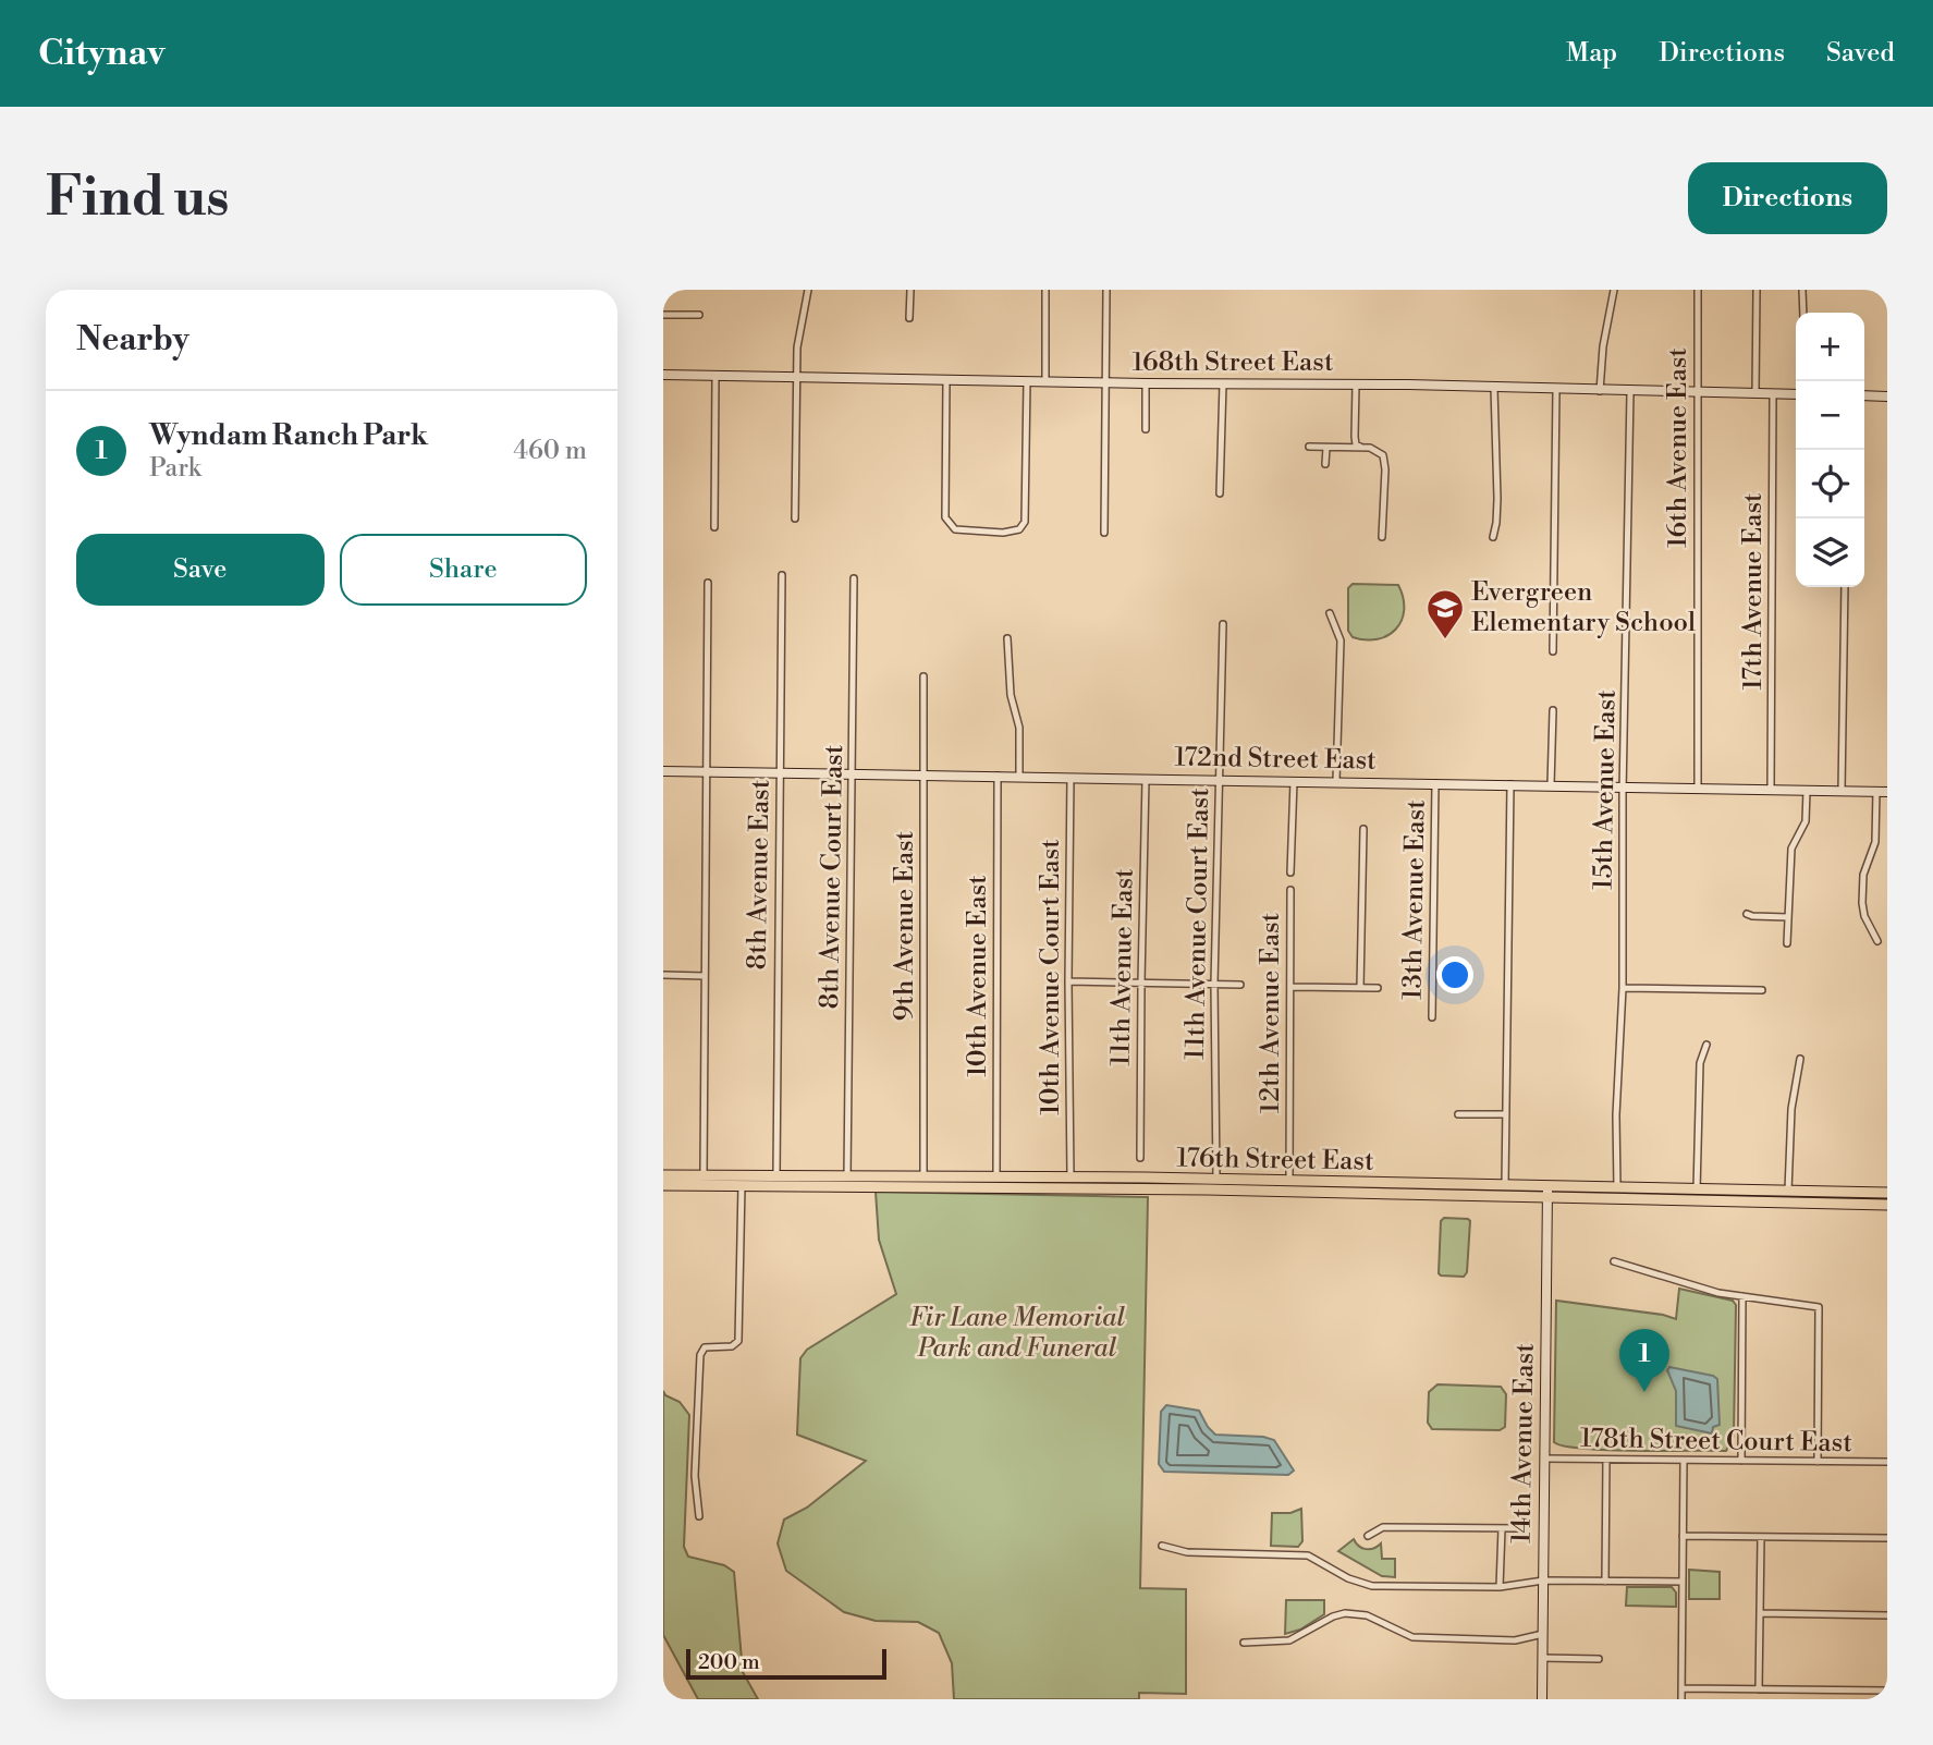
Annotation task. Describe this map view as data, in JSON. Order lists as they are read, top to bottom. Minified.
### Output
{"streets":{"main road":["176th Street East"],"street":["168th Street East","16th Avenue East","17th Avenue East","172nd Street East","15th Avenue East","8th Avenue East","8th Avenue Court East","13th Avenue East","11th Avenue Court East","9th Avenue East","11th Avenue East","10th Avenue East","10th Avenue Court East","12th Avenue East","178th Street Court East","14th Avenue East"]},"crossings":[["168th Street East","16th Avenue East"],["168th Street East","17th Avenue East"],["168th Street East","15th Avenue East"],["16th Avenue East","172nd Street East"],["17th Avenue East","172nd Street East"],["172nd Street East","15th Avenue East"],["172nd Street East","8th Avenue East"],["172nd Street East","8th Avenue Court East"],["172nd Street East","13th Avenue East"],["172nd Street East","11th Avenue Court East"],["172nd Street East","9th Avenue East"],["172nd Street East","11th Avenue East"],["172nd Street East","10th Avenue East"],["172nd Street East","10th Avenue Court East"],["172nd Street East","12th Avenue East"],["15th Avenue East","176th Street East"],["8th Avenue East","176th Street East"],["8th Avenue Court East","176th Street East"],["11th Avenue Court East","176th Street East"],["9th Avenue East","176th Street East"],["10th Avenue East","176th Street East"],["10th Avenue Court East","176th Street East"],["12th Avenue East","176th Street East"],["176th Street East","14th Avenue East"],["178th Street Court East","14th Avenue East"]],"parks":["Fir Lane Memorial Park and Funeral"],"places":{"school or university":["Evergreen Elementary School"]},"scale_bar":"200 m","page":{"header":"Citynav","nav":["Map","Directions","Saved"],"buttons":["Directions",["Save","Share"]],"title":"Find us","heading":"Nearby","map_buttons":["+","−"],"list":[{"mark":"1","name":"Wyndam Ranch Park","note":"Park","value":"460 m"}],"pins":"1","scale":"200 m"}}
